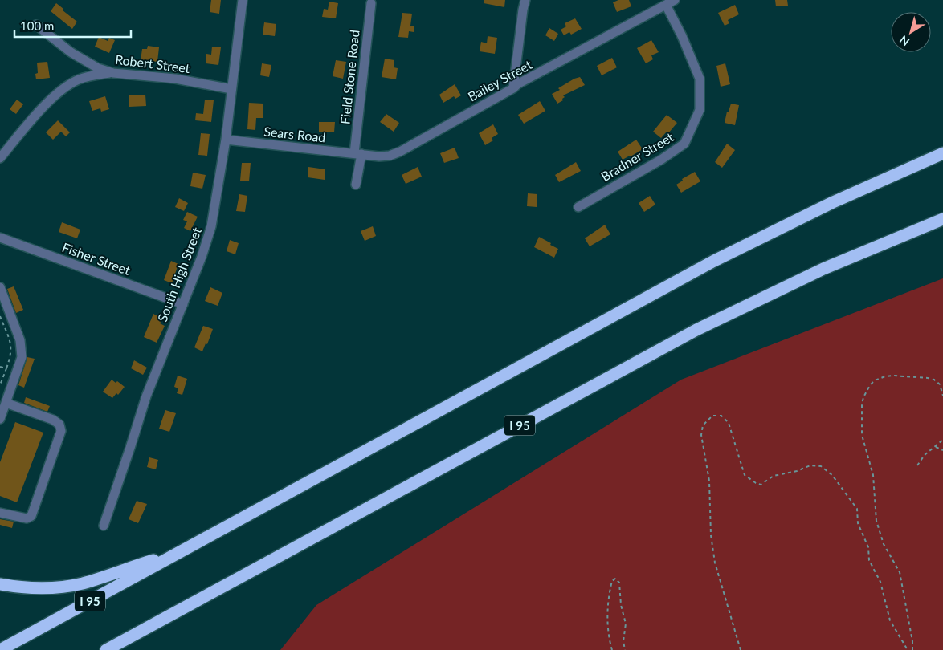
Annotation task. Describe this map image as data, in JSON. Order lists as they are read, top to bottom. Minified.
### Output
{"streets":{"highway":["I 95"],"street":["Robert Street","Field Stone Road","Bailey Street","Sears Road","Bradner Street","Fisher Street","South High Street"]},"crossings":[["Robert Street","South High Street"],["Field Stone Road","Bailey Street"],["Field Stone Road","Sears Road"],["Bailey Street","Sears Road"],["Bailey Street","Bradner Street"],["Sears Road","South High Street"],["Fisher Street","South High Street"]],"scale_bar":"100 m","north":"bottom left"}
